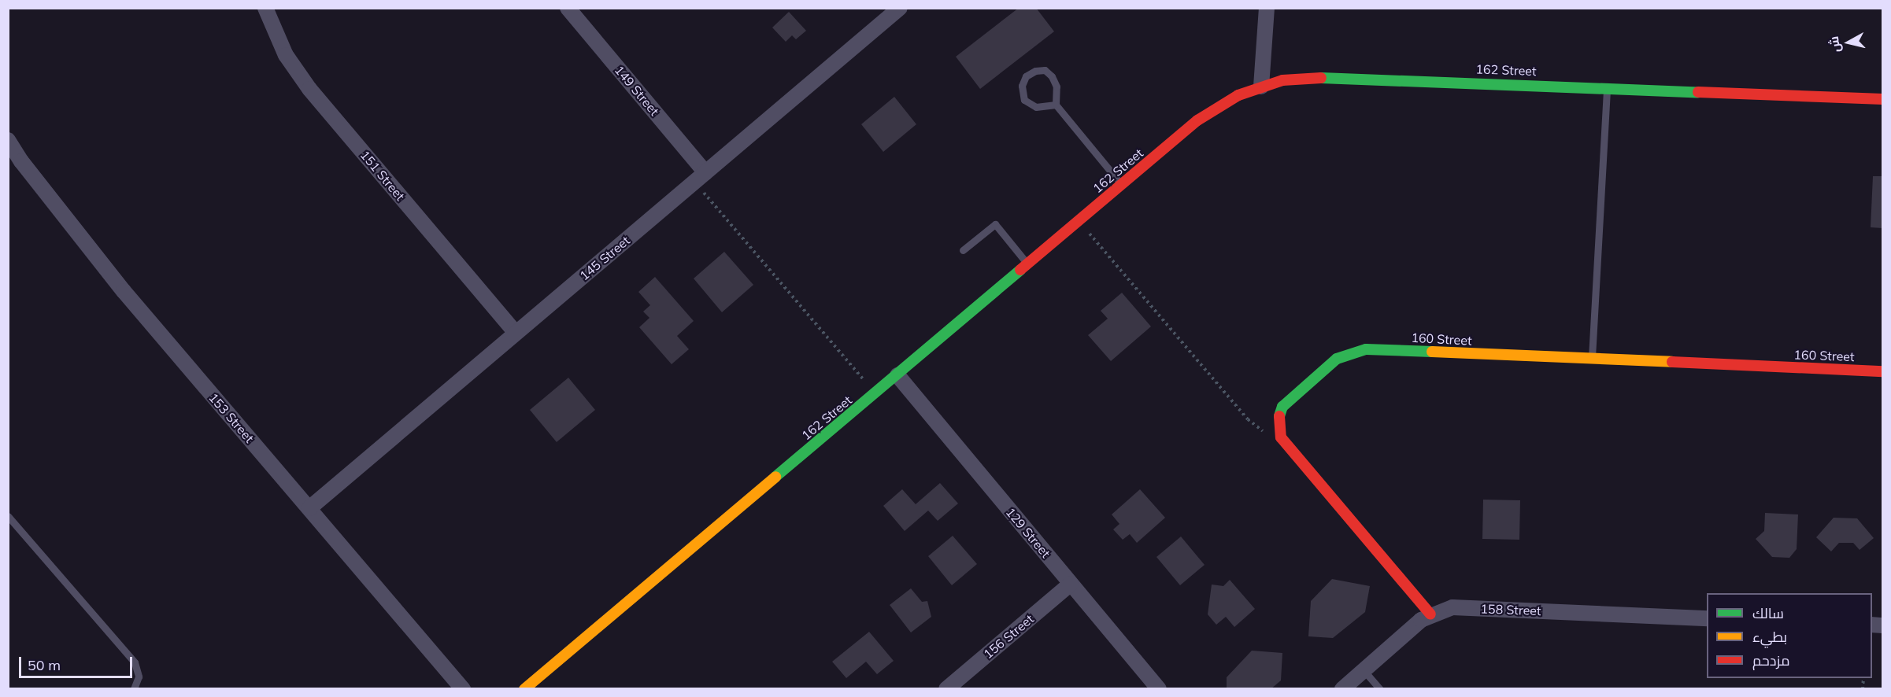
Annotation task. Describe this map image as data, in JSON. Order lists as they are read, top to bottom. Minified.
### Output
{"streets":{"street":["162 Street","149 Street","151 Street","145 Street","160 Street","153 Street","129 Street","158 Street","156 Street"]},"crossings":[["162 Street","129 Street"],["149 Street","145 Street"],["151 Street","145 Street"],["145 Street","153 Street"],["129 Street","156 Street"]],"legend":["سالك","بطيء","مزدحم"],"scale_bar":"50 m","north":"left"}
